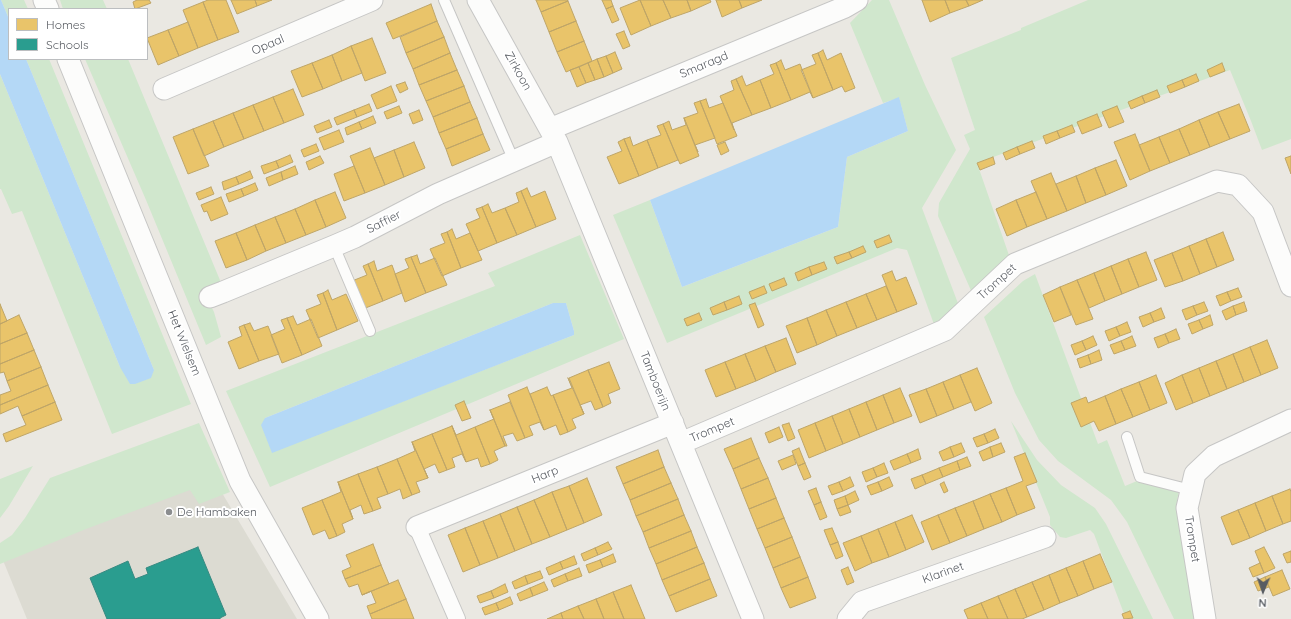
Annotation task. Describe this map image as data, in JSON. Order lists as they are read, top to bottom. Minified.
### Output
{"streets":{"street":["Opaal","Smaragd","Zirkoon","Saffier","Trompet","Het Wielsem","Tamboerijn","Harp","Klarinet"]},"crossings":[["Smaragd","Zirkoon"],["Smaragd","Saffier"],["Smaragd","Tamboerijn"],["Zirkoon","Saffier"],["Zirkoon","Tamboerijn"],["Saffier","Tamboerijn"],["Trompet","Tamboerijn"],["Tamboerijn","Harp"]],"places":["De Hambaken"],"legend":["Homes","Schools"],"north":"bottom"}
